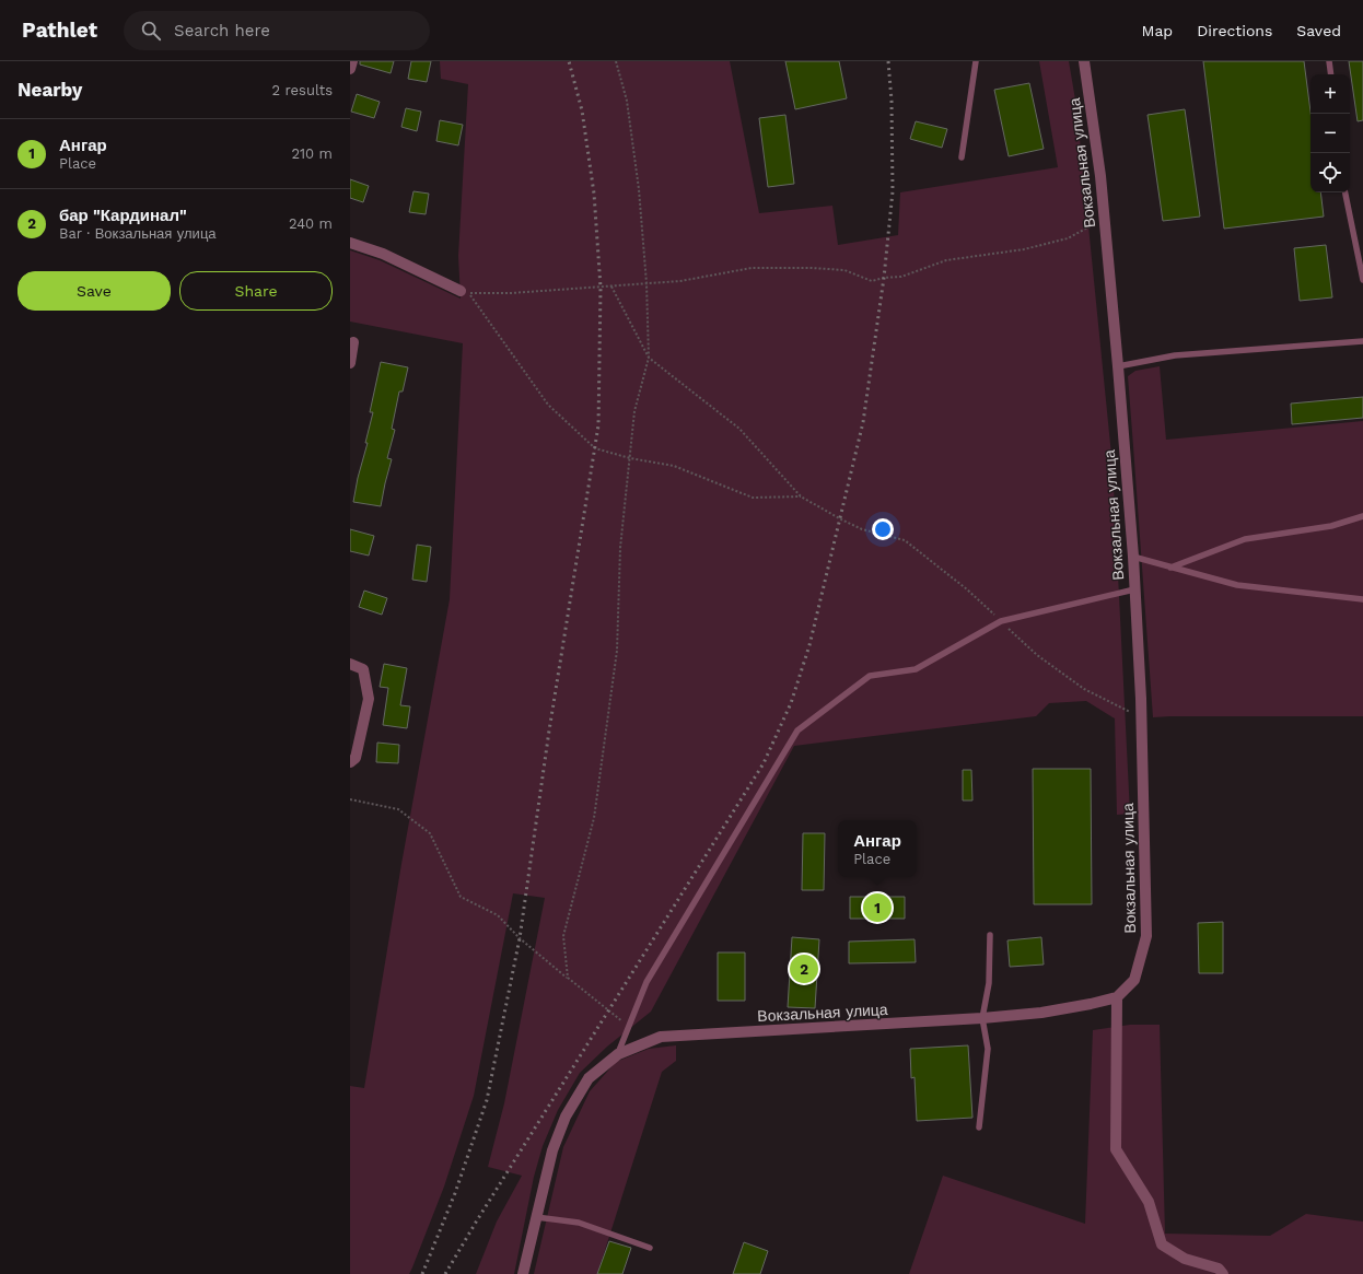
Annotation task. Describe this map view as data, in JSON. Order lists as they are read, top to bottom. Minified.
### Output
{"streets":{"street":["Вокзальная улица"]},"page":{"header":"Pathlet","search":"Search here","nav":["Map","Directions","Saved"],"heading":["Nearby","2 results"],"map_buttons":["+","−"],"list":[{"mark":"1","name":"Ангар","note":"Place","value":"210 m"},{"mark":"2","name":"бар \"Кардинал\"","note":"Bar · Вокзальная улица","value":"240 m"}],"buttons":["Save","Share"],"popup":["Ангар","Place"],"pins":["1","2"]}}
